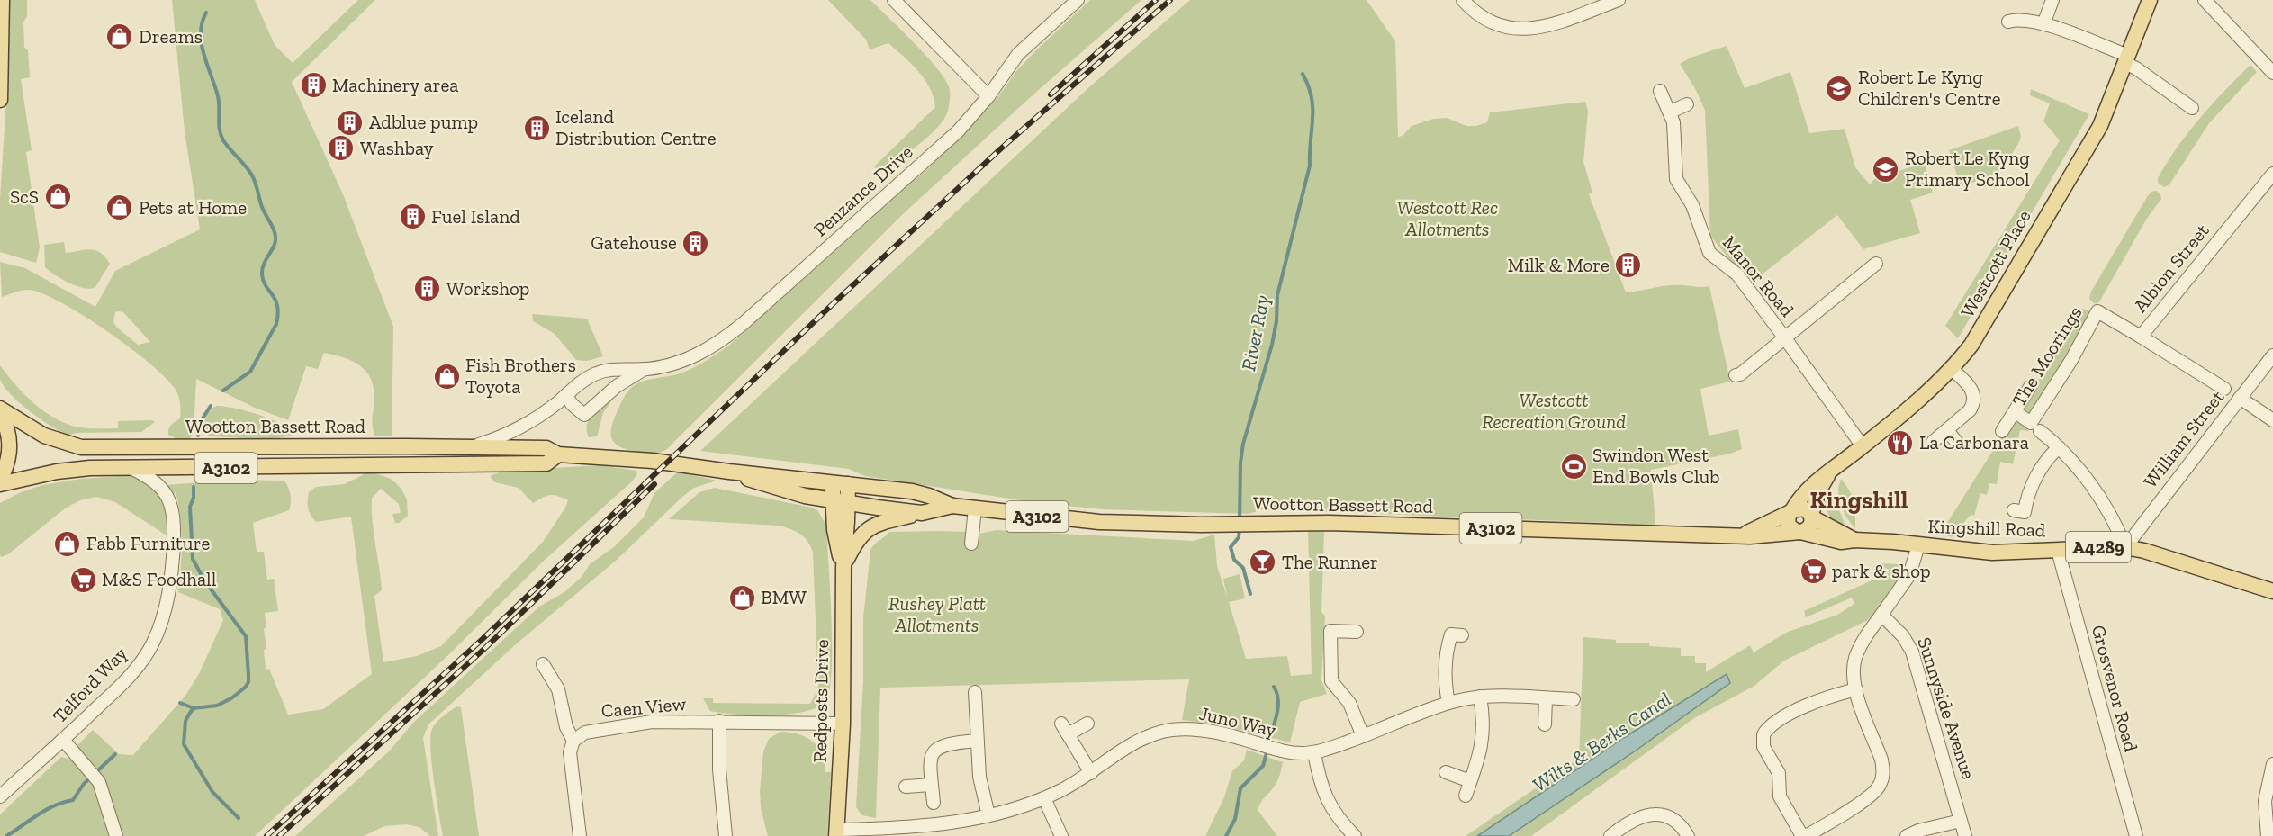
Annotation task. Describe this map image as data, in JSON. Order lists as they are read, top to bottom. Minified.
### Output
{"streets":{"main road":["Westcott Place","Wootton Bassett Road","A3102","Kingshill Road","A4289","Redposts Drive"],"street":["Penzance Drive","Albion Street","Manor Road","The Moorings","William Street","Telford Way","Grosvenor Road","Caen View","Sunnyside Avenue","Juno Way"]},"crossings":[["Penzance Drive","Wootton Bassett Road"],["Westcott Place","Manor Road"],["Westcott Place","Wootton Bassett Road"],["Westcott Place","Kingshill Road"],["Albion Street","The Moorings"],["Wootton Bassett Road","Kingshill Road"],["Wootton Bassett Road","Telford Way"],["Wootton Bassett Road","Redposts Drive"],["William Street","Kingshill Road"],["Kingshill Road","Grosvenor Road"],["Redposts Drive","Caen View"],["Redposts Drive","Juno Way"]],"districts":["Kingshill"],"water":["River Ray","Wilts & Berks Canal"],"parks":["Westcott Rec Allotments","Westcott Recreation Ground","Rushey Platt Allotments"],"places":{"shop":["Dreams","ScS","Pets at Home","Fish Brothers Toyota","Fabb Furniture","BMW"],"building":["Machinery area","Adblue pump","Iceland Distribution Centre","Washbay","Fuel Island","Gatehouse","Milk & More","Workshop"],"school or university":["Robert Le Kyng Children's Centre","Robert Le Kyng Primary School"],"restaurant":["La Carbonara"],"sports":["Swindon West End Bowls Club"],"bar":["The Runner"],"supermarket":["park & shop","M&S Foodhall"]}}
